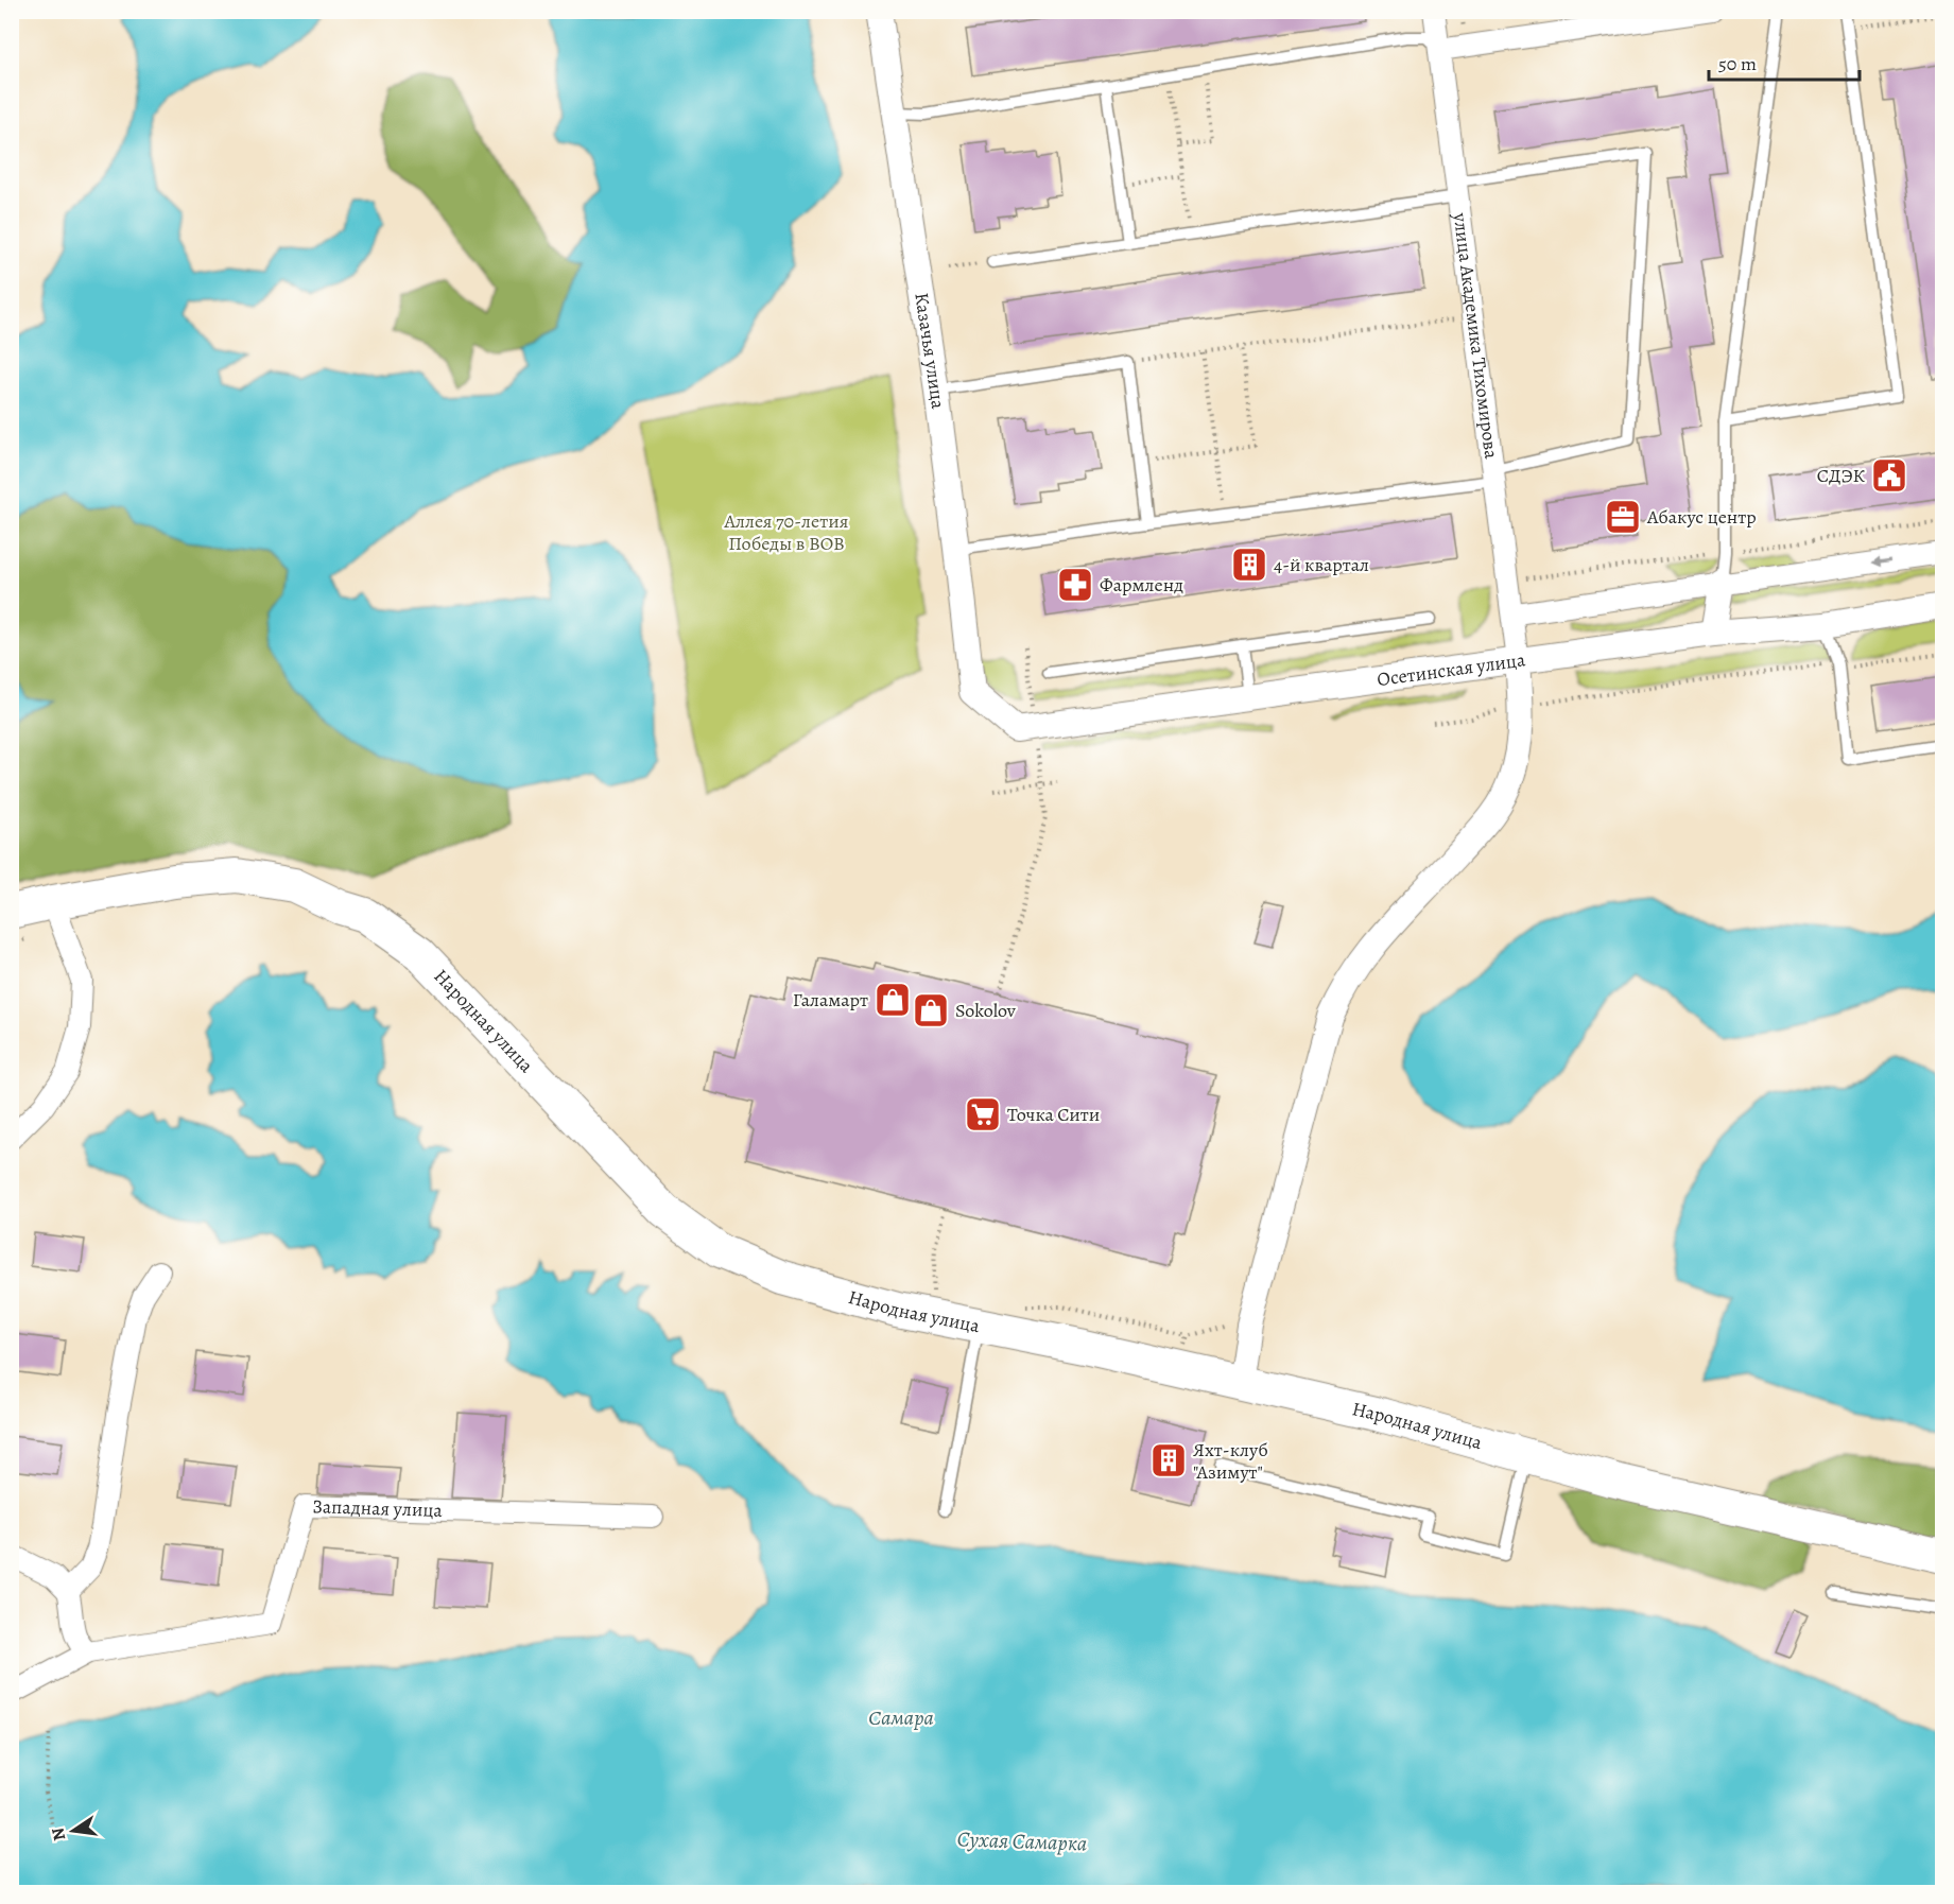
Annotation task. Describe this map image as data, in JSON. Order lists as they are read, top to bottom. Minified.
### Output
{"streets":{"main road":["Народная улица"],"street":["улица Академика Тихомирова","Казачья улица","Осетинская улица","Западная улица"]},"crossings":[["улица Академика Тихомирова","Осетинская улица"],["Казачья улица","Осетинская улица"]],"water":["Самара","Сухая Самарка"],"parks":["Аллея 70-летия Победы в ВОВ"],"places":{"public building":["СДЭК"],"office":["Абакус центр"],"building":["4-й квартал","Яхт-клуб \"Азимут\""],"pharmacy":["Фармленд"],"shop":["Галамарт","Sokolov"],"supermarket":["Точка Сити"]},"scale_bar":"50 m","north":"left"}
